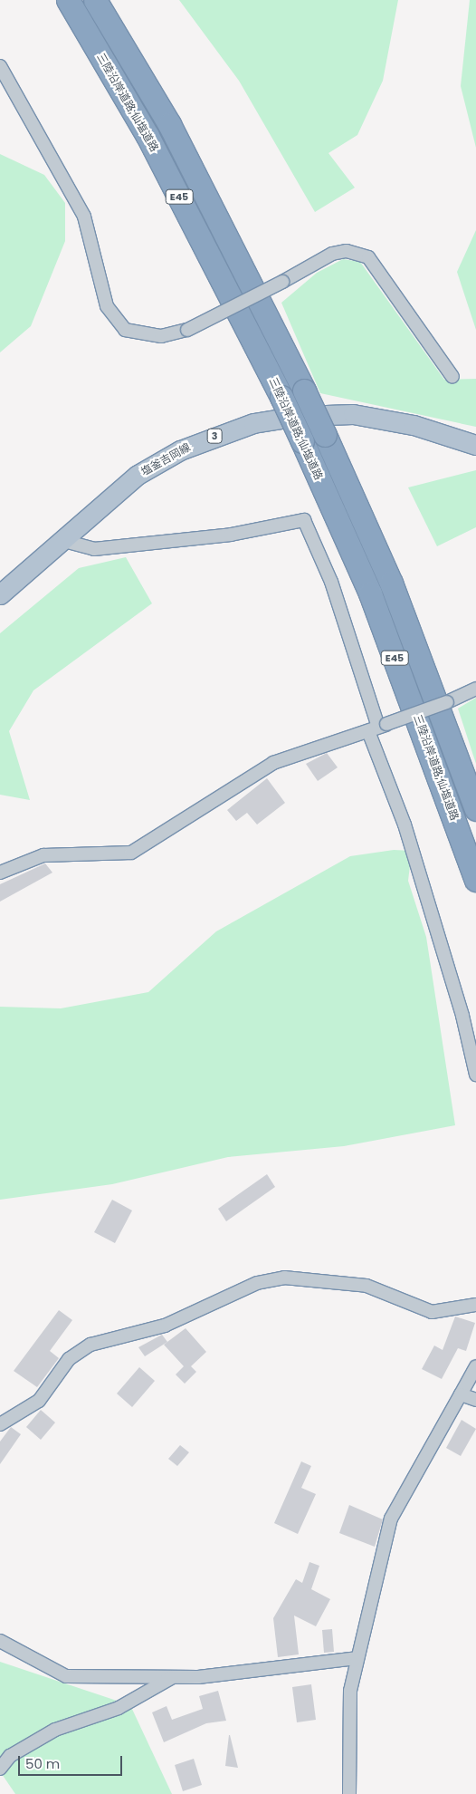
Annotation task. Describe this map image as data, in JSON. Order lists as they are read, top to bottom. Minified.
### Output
{"streets":{"highway":["三陸沿岸道路;仙塩道路","E45"],"main road":["3","塩釜吉岡線"]},"scale_bar":"50 m"}
